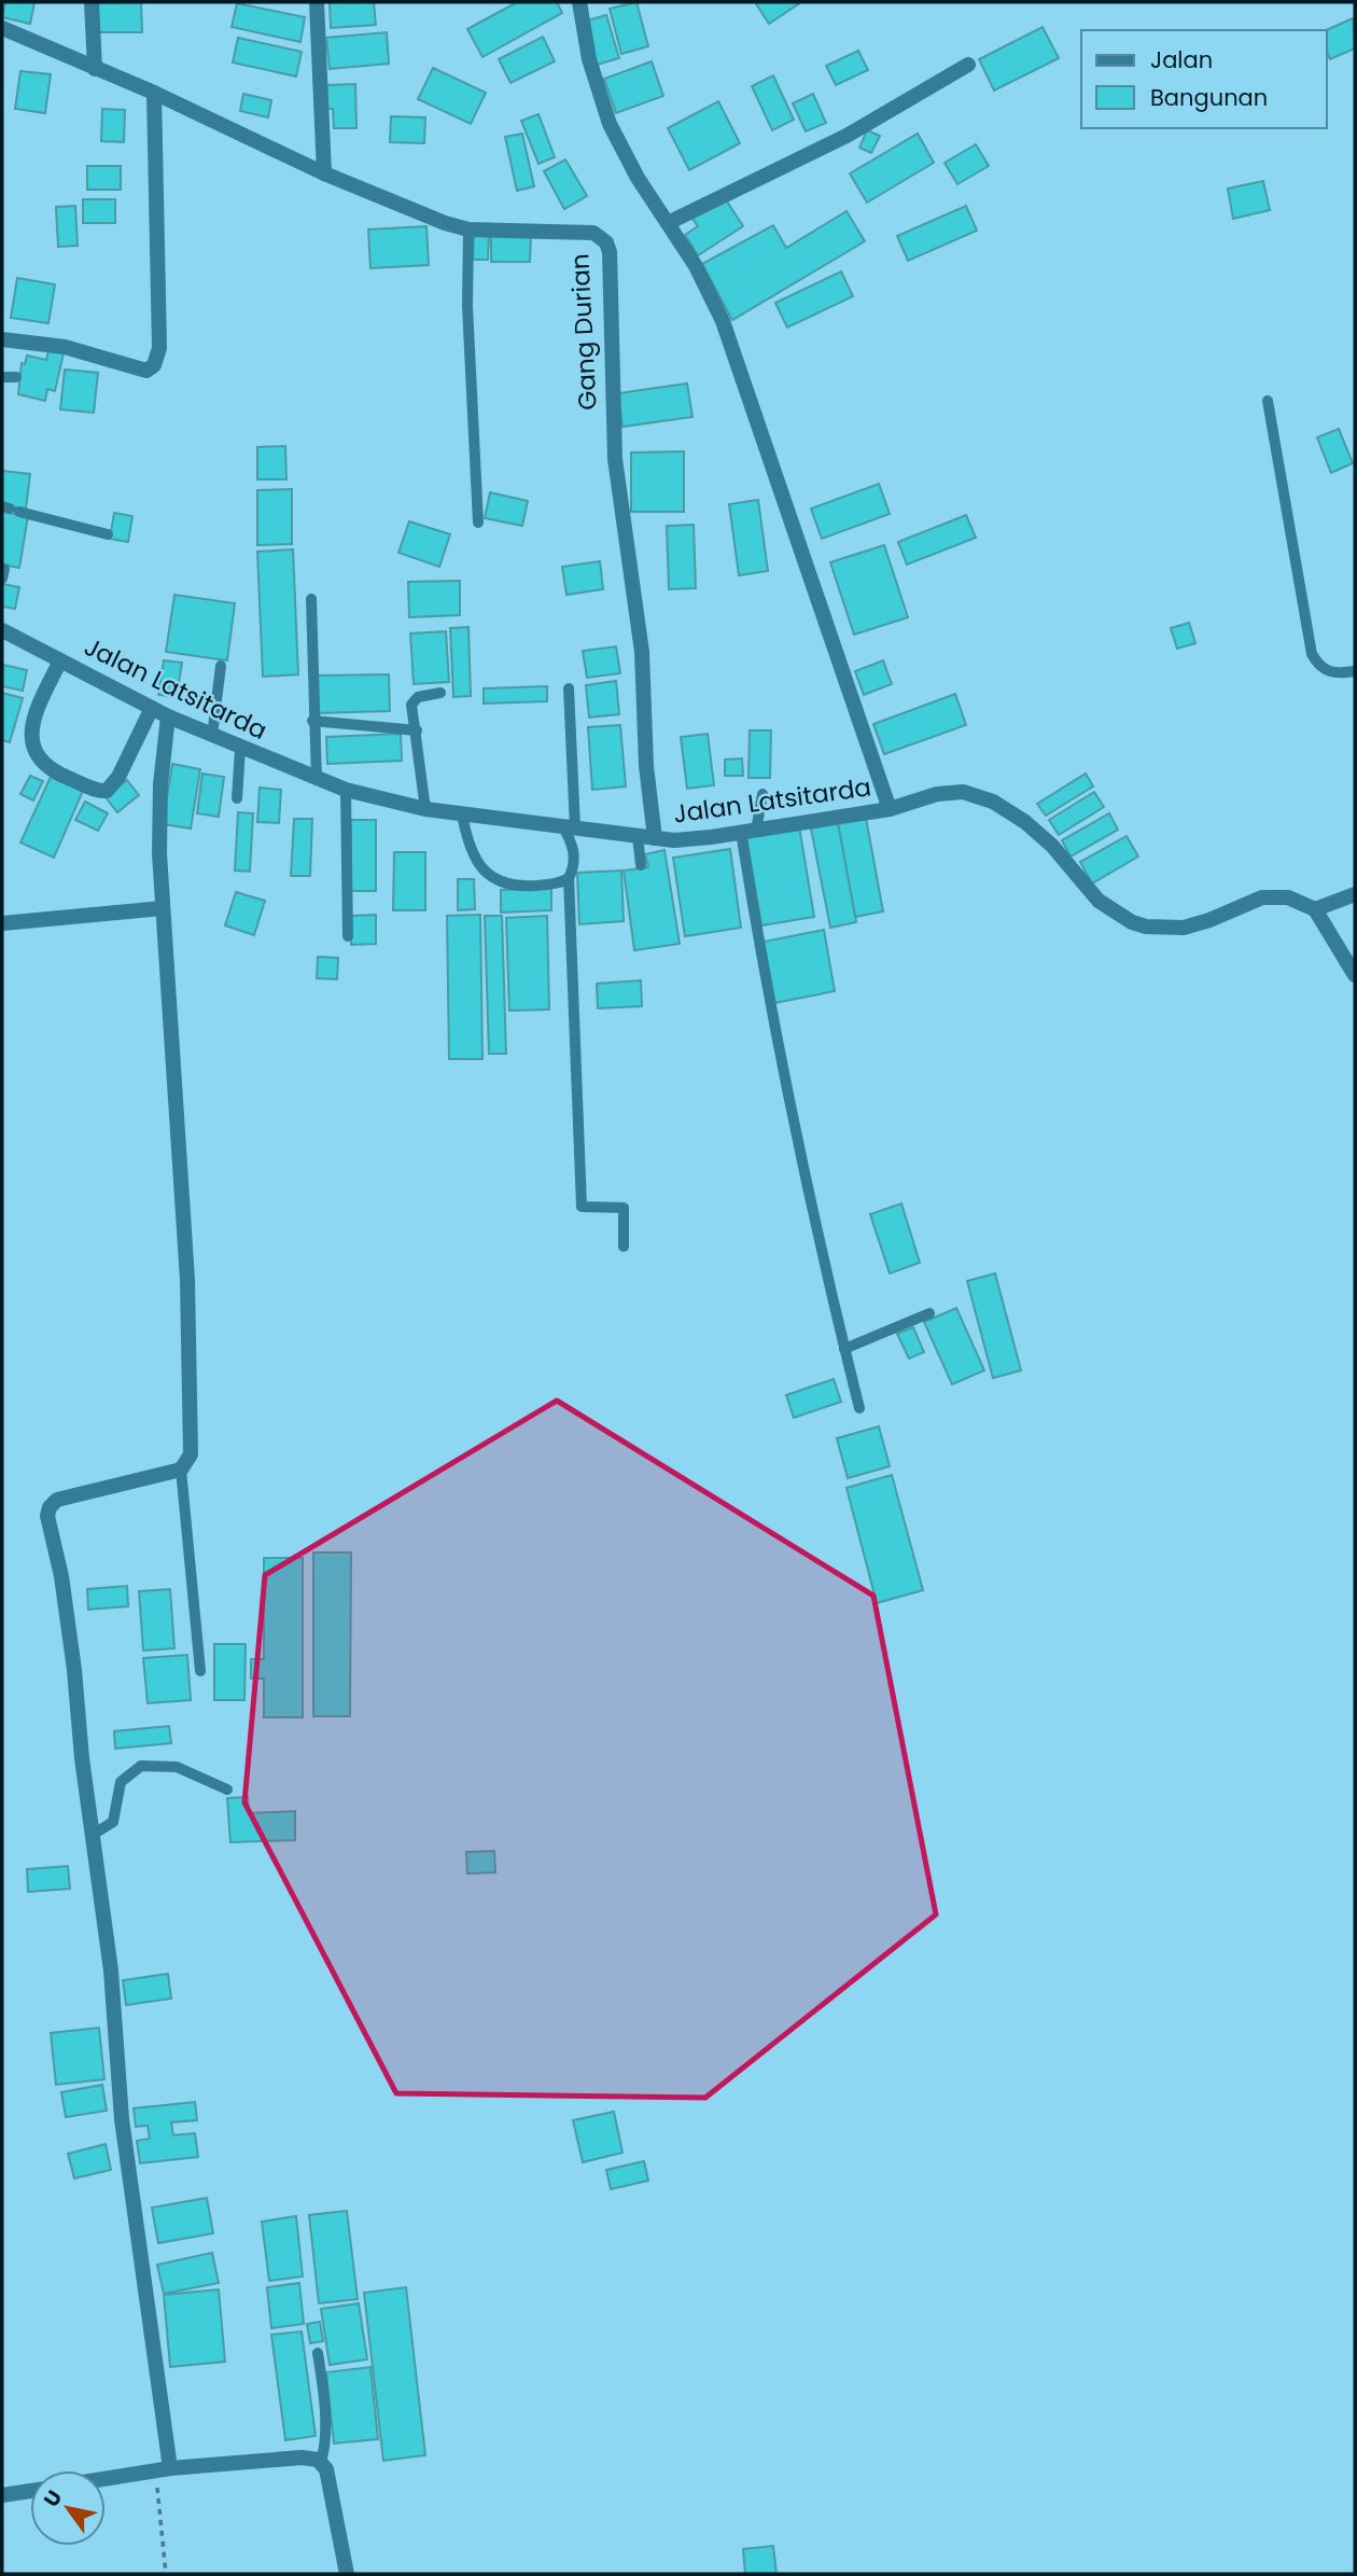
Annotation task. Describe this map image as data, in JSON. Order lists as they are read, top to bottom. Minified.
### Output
{"streets":{"street":["Gang Durian","Jalan Latsitarda"]},"crossings":[["Gang Durian","Jalan Latsitarda"]],"legend":["Jalan","Bangunan"],"north":"top left"}
